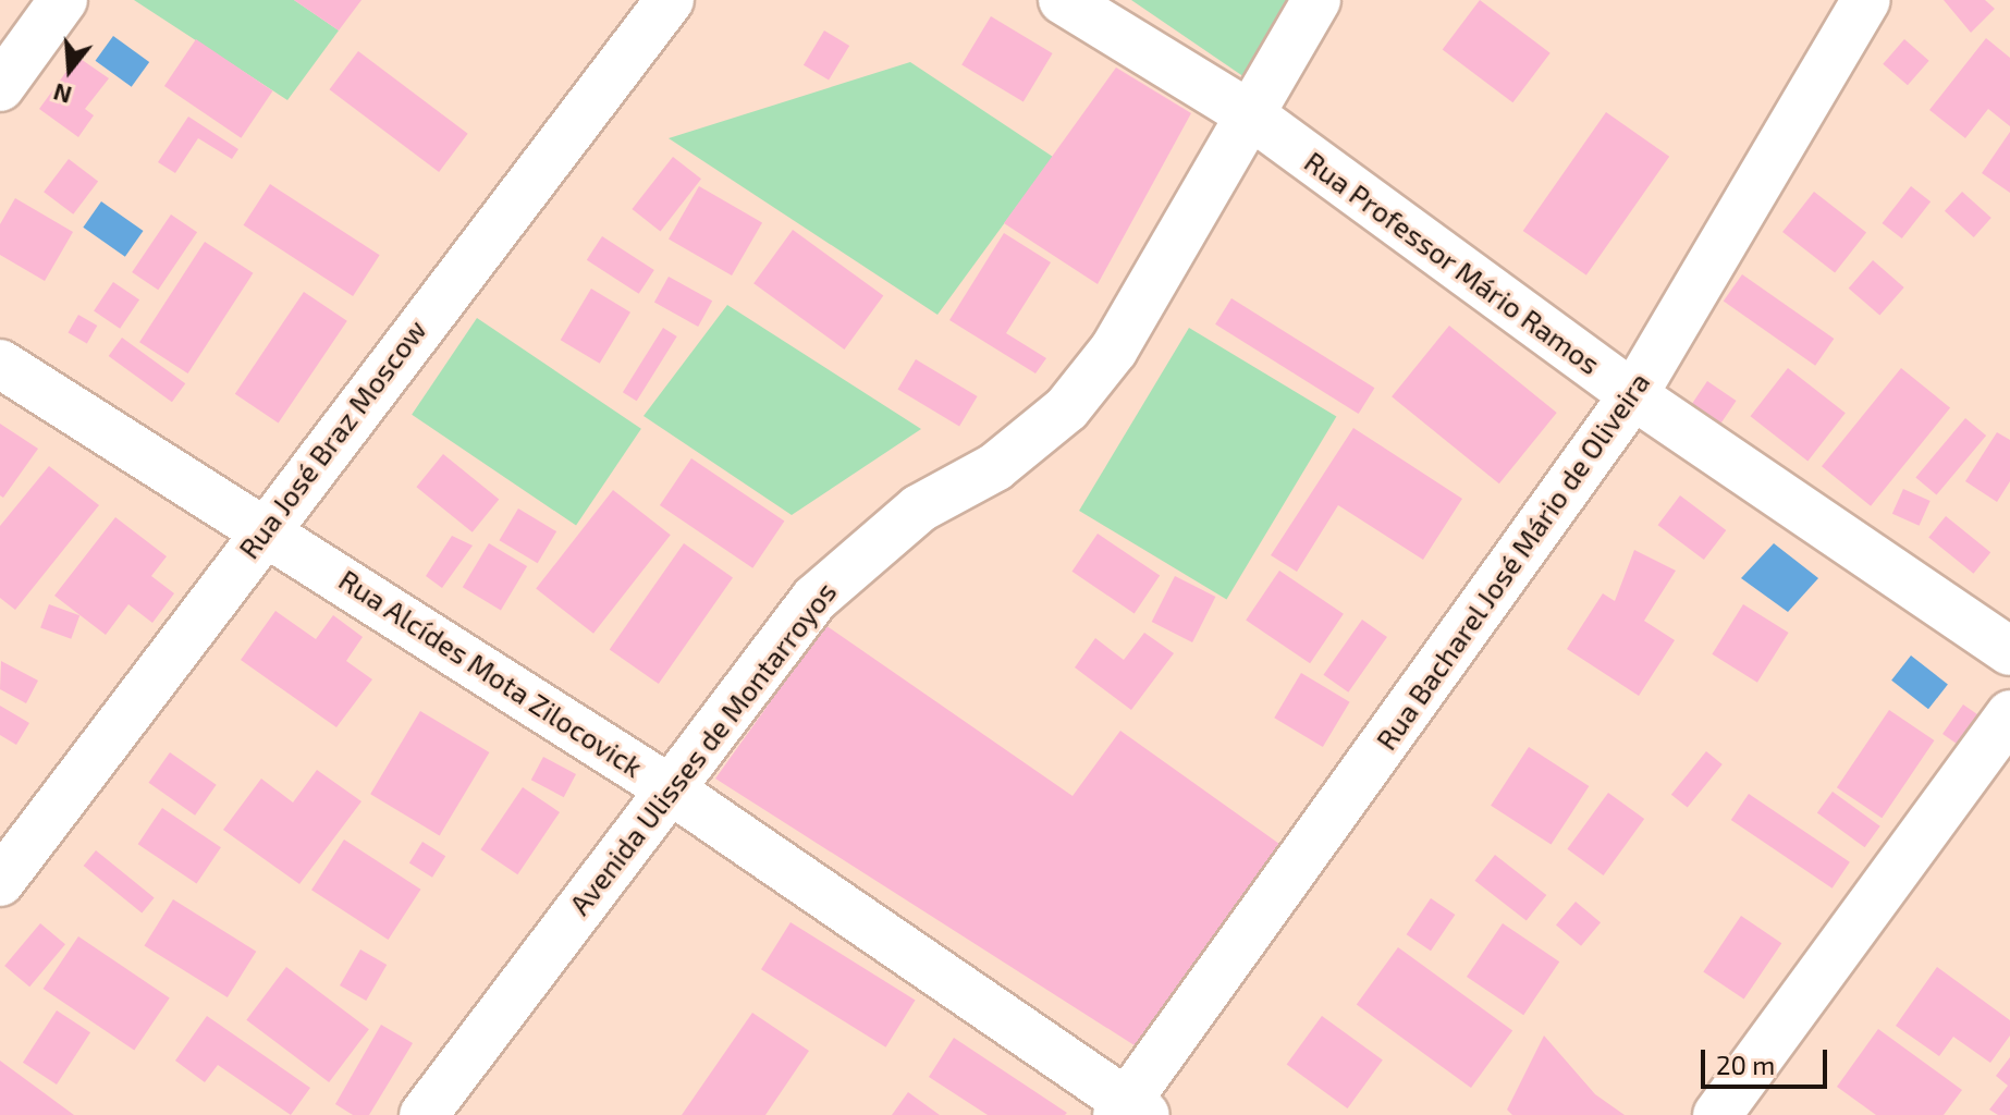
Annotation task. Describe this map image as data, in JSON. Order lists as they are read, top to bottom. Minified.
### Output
{"streets":{"street":["Rua Professor Mário Ramos","Rua José Braz Moscow","Rua Bacharel José Mário de Oliveira","Rua Alcídes Mota Zilocovick","Avenida Ulisses de Montarroyos"]},"crossings":[["Rua Professor Mário Ramos","Rua Bacharel José Mário de Oliveira"],["Rua Professor Mário Ramos","Avenida Ulisses de Montarroyos"],["Rua José Braz Moscow","Rua Alcídes Mota Zilocovick"],["Rua Bacharel José Mário de Oliveira","Rua Alcídes Mota Zilocovick"],["Rua Alcídes Mota Zilocovick","Avenida Ulisses de Montarroyos"]],"scale_bar":"20 m","north":"bottom"}
